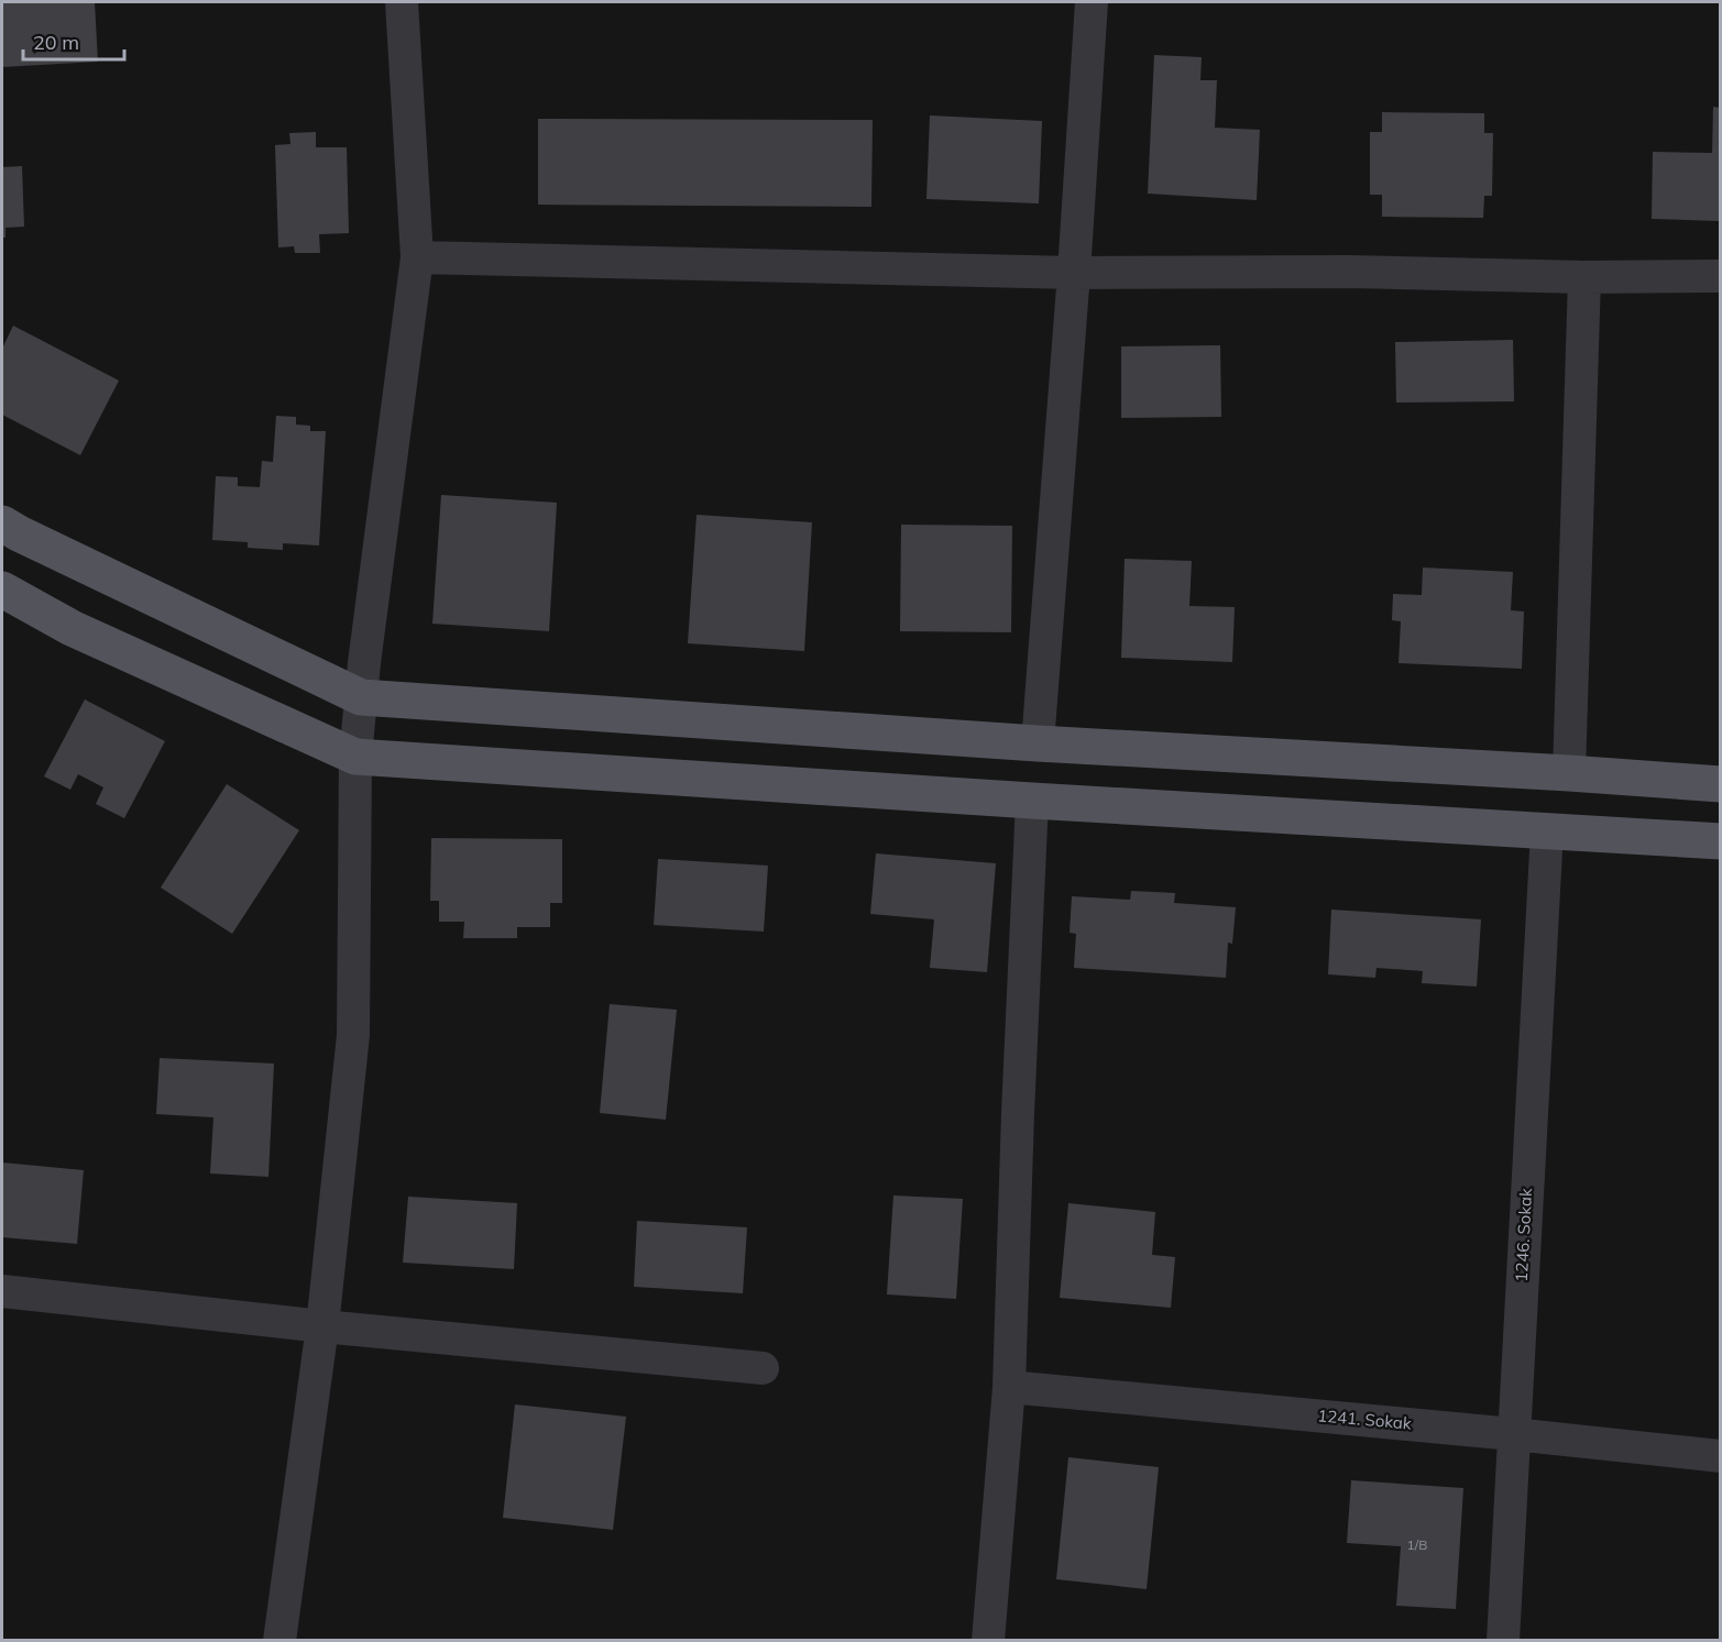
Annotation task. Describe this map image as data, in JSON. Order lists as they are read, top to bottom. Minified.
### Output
{"streets":{"street":["1246. Sokak","1241. Sokak"]},"crossings":[["1246. Sokak","1241. Sokak"]],"house_numbers":["1/B"],"scale_bar":"20 m"}
